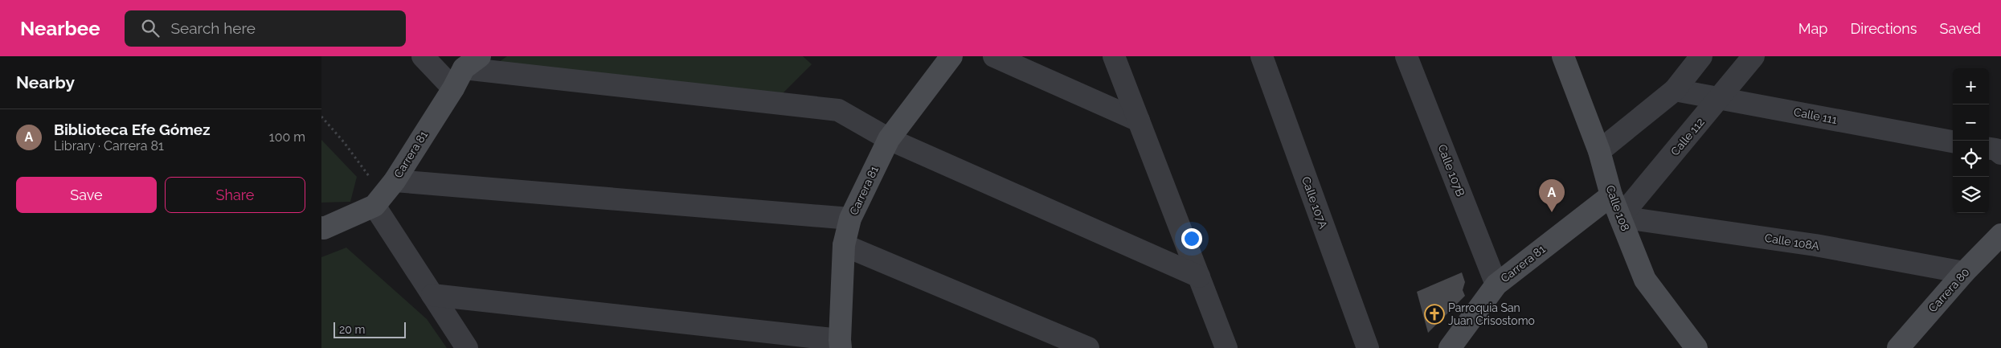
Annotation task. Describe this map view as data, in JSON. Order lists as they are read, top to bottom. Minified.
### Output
{"streets":{"street":["Calle 111","Calle 112","Carrera 81","Calle 107B","Calle 107A","Calle 108","Calle 108A","Carrera 80"]},"crossings":[["Calle 111","Calle 112"],["Calle 112","Calle 108"],["Calle 112","Calle 108A"],["Carrera 81","Calle 107B"],["Carrera 81","Calle 108"],["Calle 108","Calle 108A"],["Calle 108A","Carrera 80"]],"places":{"church":["Parroquia San Juan Crisostomo"]},"scale_bar":"20 m","page":{"header":"Nearbee","search":"Search here","nav":["Map","Directions","Saved"],"heading":"Nearby","map_buttons":["+","−"],"list":[{"mark":"A","name":"Biblioteca Efe Gómez","note":"Library · Carrera 81","value":"100 m"}],"buttons":["Save","Share"],"pins":"A","scale":"20 m"}}
